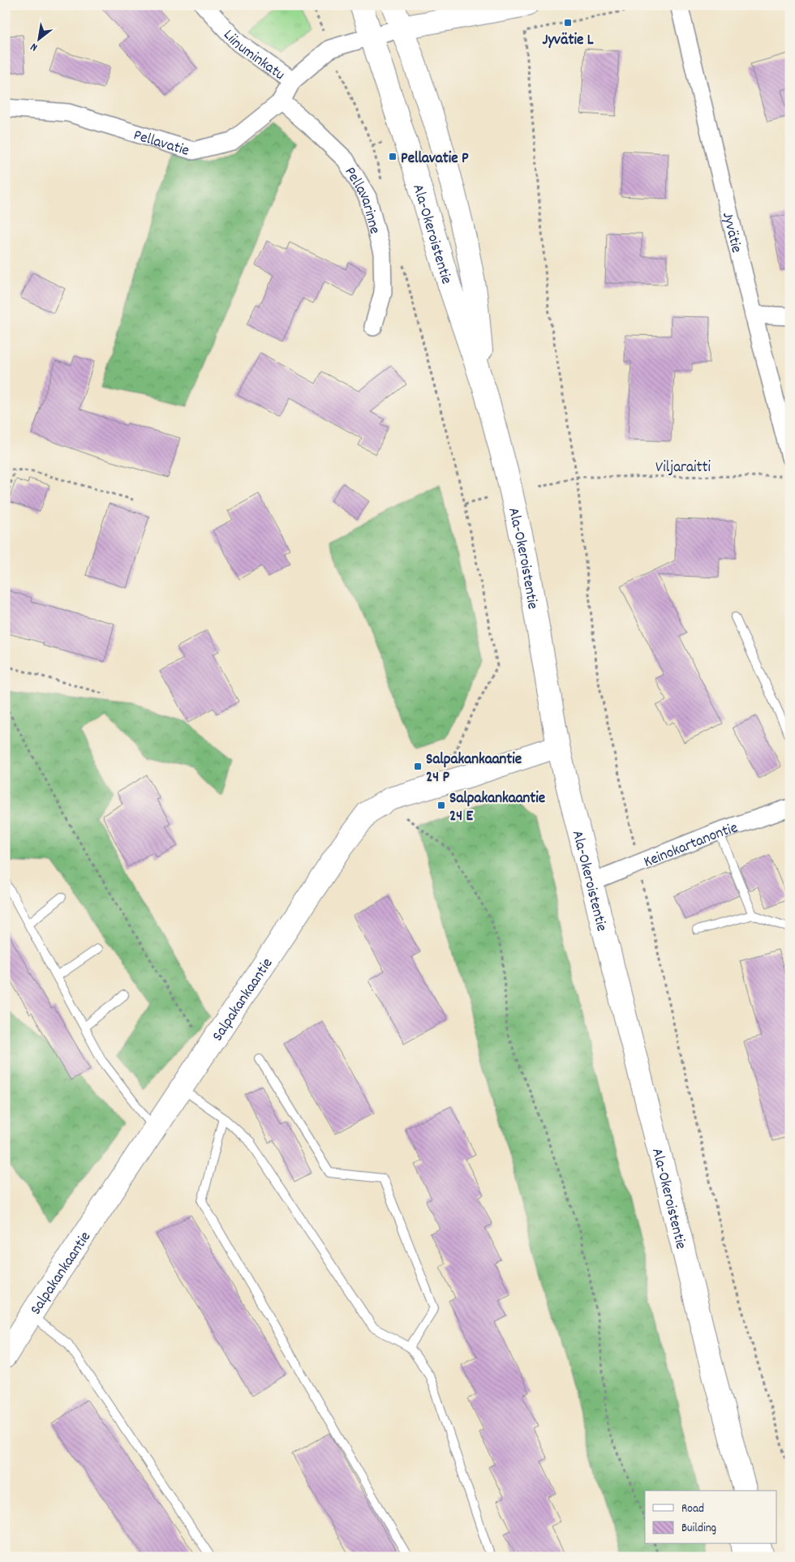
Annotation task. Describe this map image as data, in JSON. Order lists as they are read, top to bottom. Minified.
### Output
{"streets":{"main road":["Ala-Okeroistentie","Salpakankaantie"],"street":["Liinuminkatu","Pellavatie","Pellavarinne","Jyvätie","Keinokartanontie"],"path":["Viljaraitti"]},"crossings":[["Liinuminkatu","Pellavatie"],["Pellavatie","Pellavarinne"],["Pellavatie","Ala-Okeroistentie"],["Ala-Okeroistentie","Keinokartanontie"],["Ala-Okeroistentie","Salpakankaantie"]],"places":{"transit":["Jyvätie L","Pellavatie P","Salpakankaantie 24 P","Salpakankaantie 24 E"]},"legend":["Road","Building"],"north":"bottom left"}
